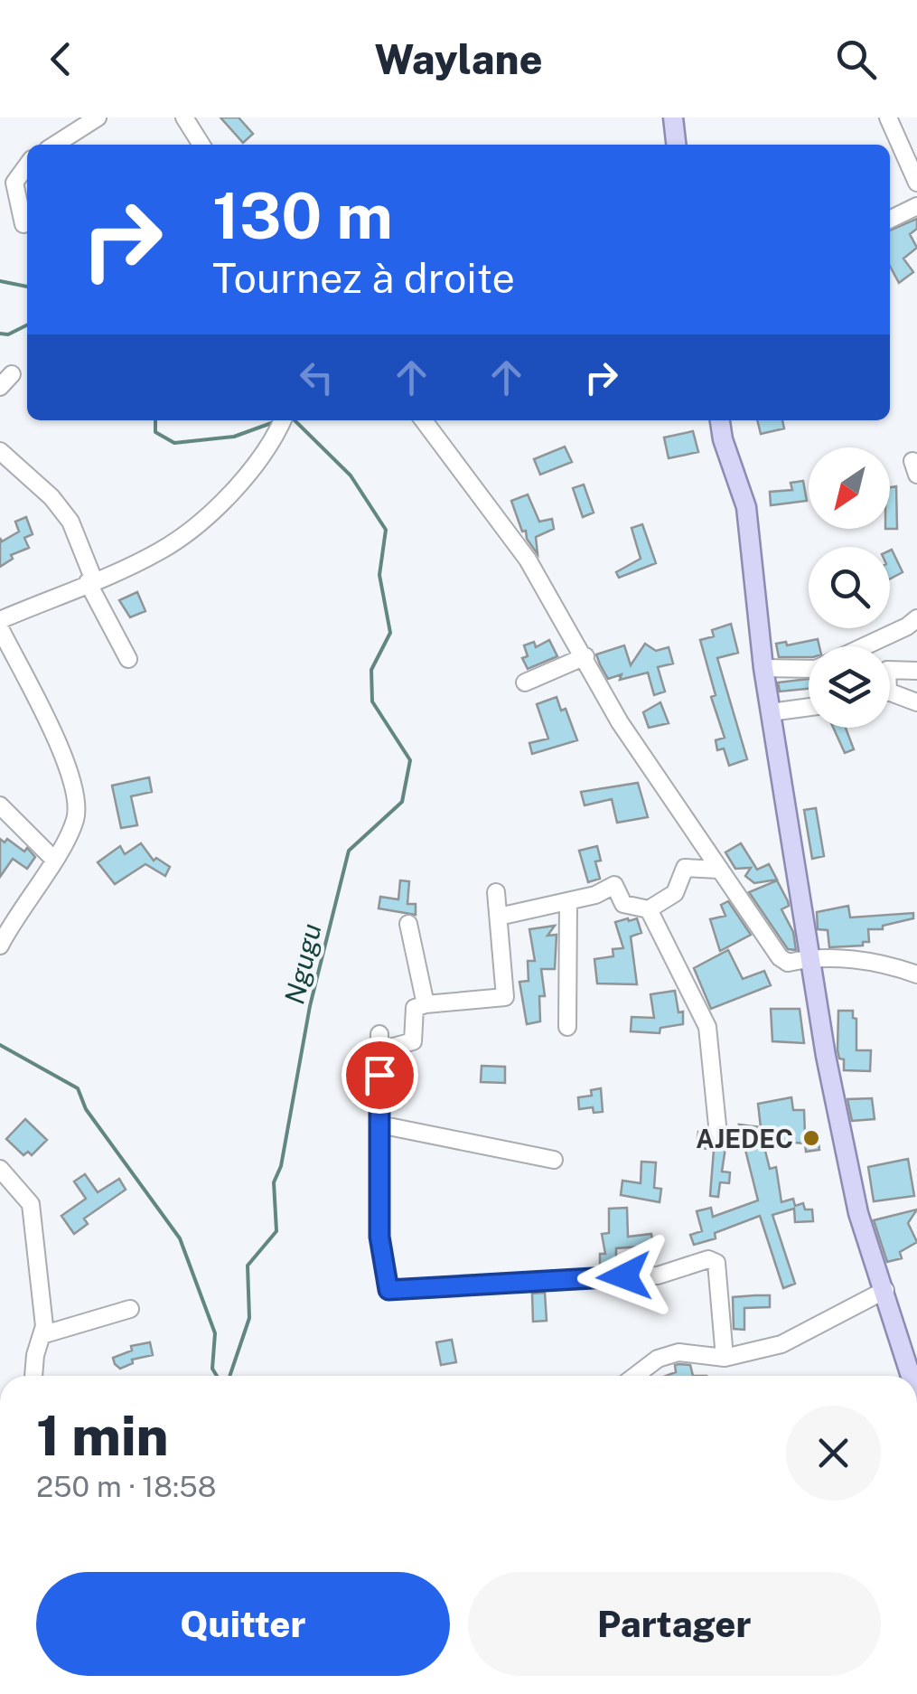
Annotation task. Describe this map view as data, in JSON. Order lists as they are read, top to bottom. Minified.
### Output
{"water":["Ngugu"],"places":["AJEDEC"],"north":"bottom left","page":{"header":"Waylane","turn":["130 m","Tournez à droite"],"heading":["1 min","250 m · 18:58"],"buttons":["Quitter","Partager"]}}
